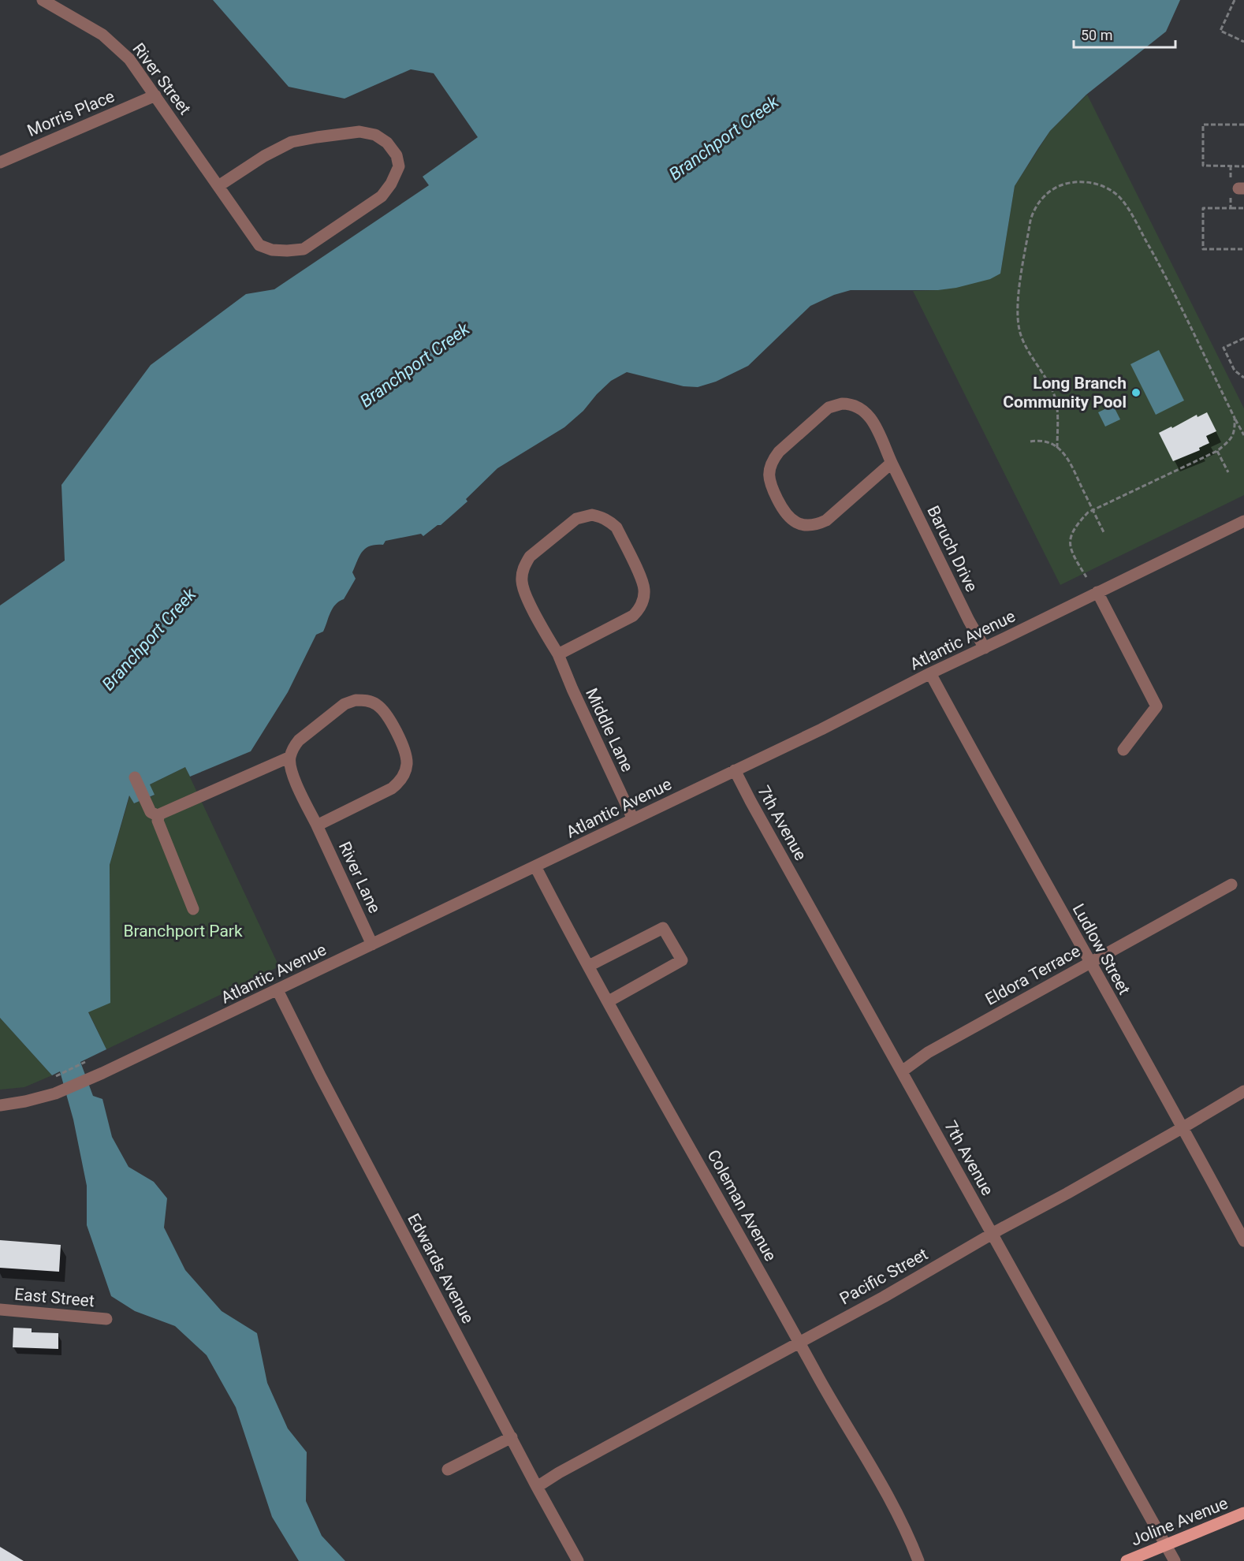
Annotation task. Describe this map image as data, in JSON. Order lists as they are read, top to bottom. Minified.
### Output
{"streets":{"main road":["Joline Avenue"],"street":["River Street","Morris Place","Baruch Drive","Atlantic Avenue","Middle Lane","7th Avenue","River Lane","Ludlow Street","Eldora Terrace","Coleman Avenue","Edwards Avenue","Pacific Street","East Street"]},"crossings":[["River Street","Morris Place"],["Baruch Drive","Atlantic Avenue"],["Atlantic Avenue","Middle Lane"],["Atlantic Avenue","7th Avenue"],["Atlantic Avenue","River Lane"],["Atlantic Avenue","Ludlow Street"],["Atlantic Avenue","Coleman Avenue"],["Atlantic Avenue","Edwards Avenue"],["7th Avenue","Eldora Terrace"],["7th Avenue","Pacific Street"],["7th Avenue","Joline Avenue"],["Ludlow Street","Eldora Terrace"],["Ludlow Street","Pacific Street"],["Coleman Avenue","Pacific Street"],["Edwards Avenue","Pacific Street"]],"water":["Branchport Creek"],"parks":["Branchport Park"],"places":["Long Branch Community Pool"],"scale_bar":"50 m"}
